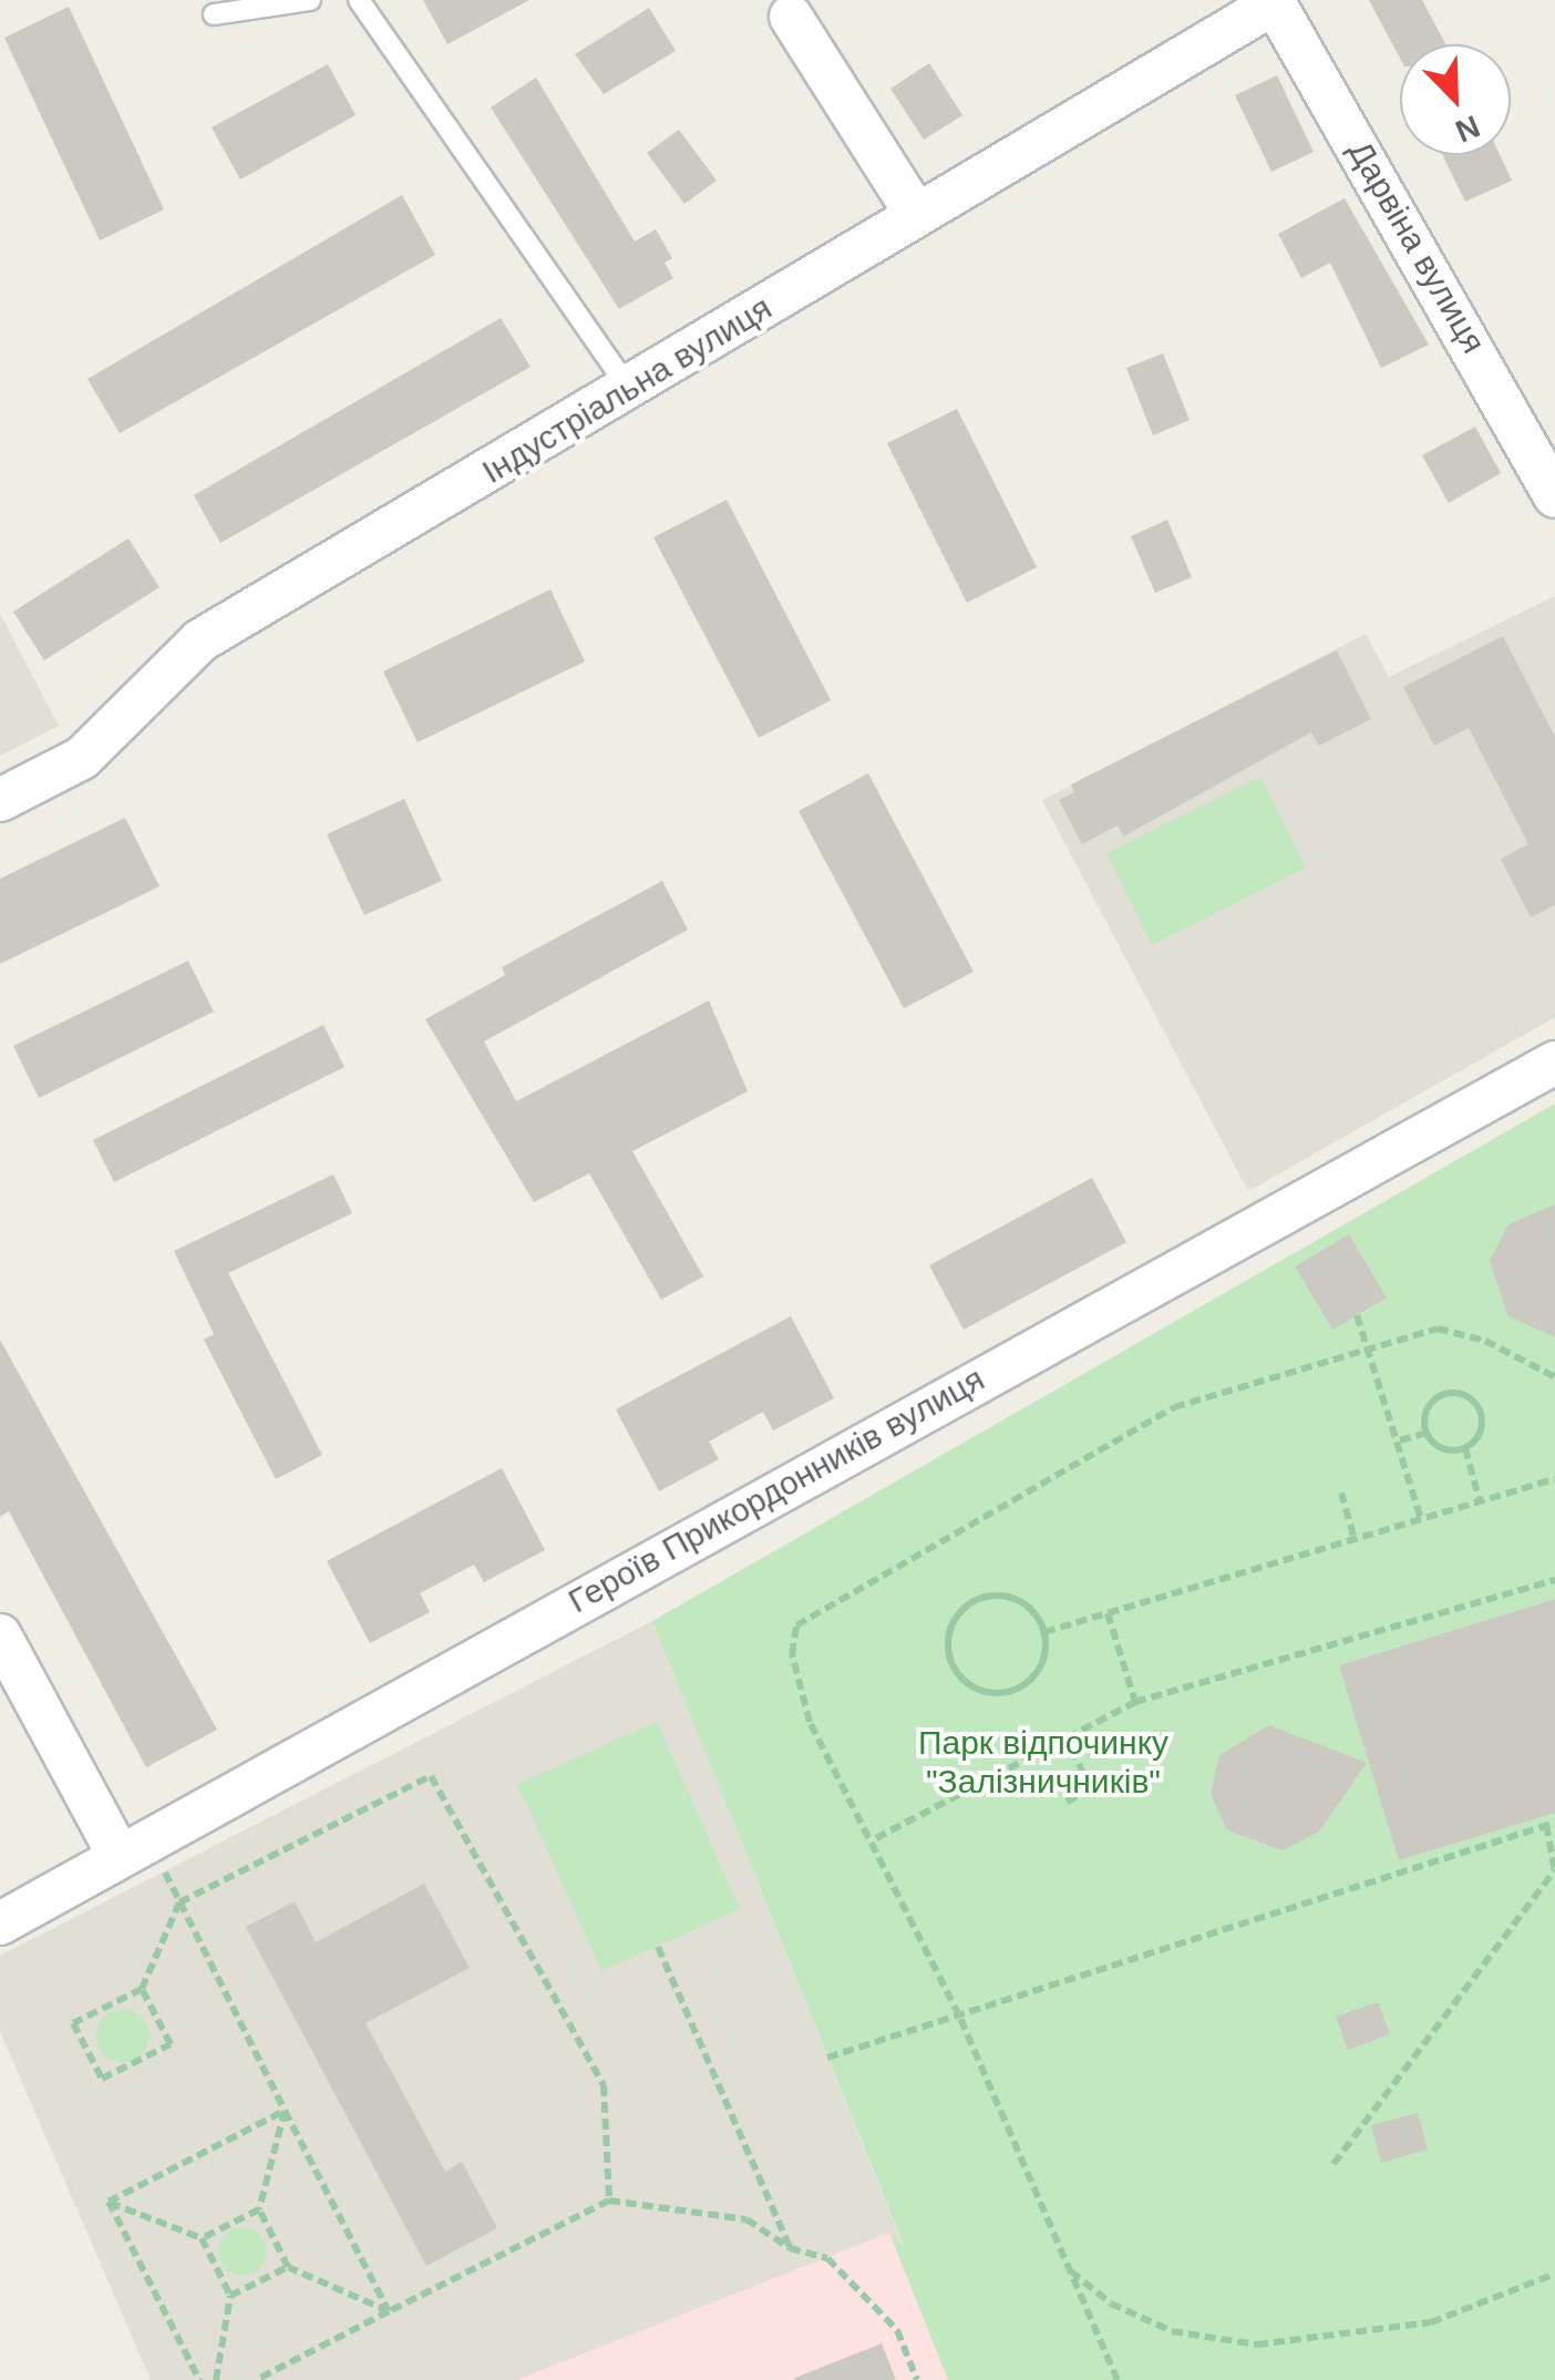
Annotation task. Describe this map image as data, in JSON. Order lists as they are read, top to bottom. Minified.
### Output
{"streets":{"street":["Дарвіна вулиця","Індустріальна вулиця","Героїв Прикордонників вулиця"]},"crossings":[["Дарвіна вулиця","Індустріальна вулиця"]],"parks":["Парк відпочинку \"Залізничників\""],"north":"bottom right"}
